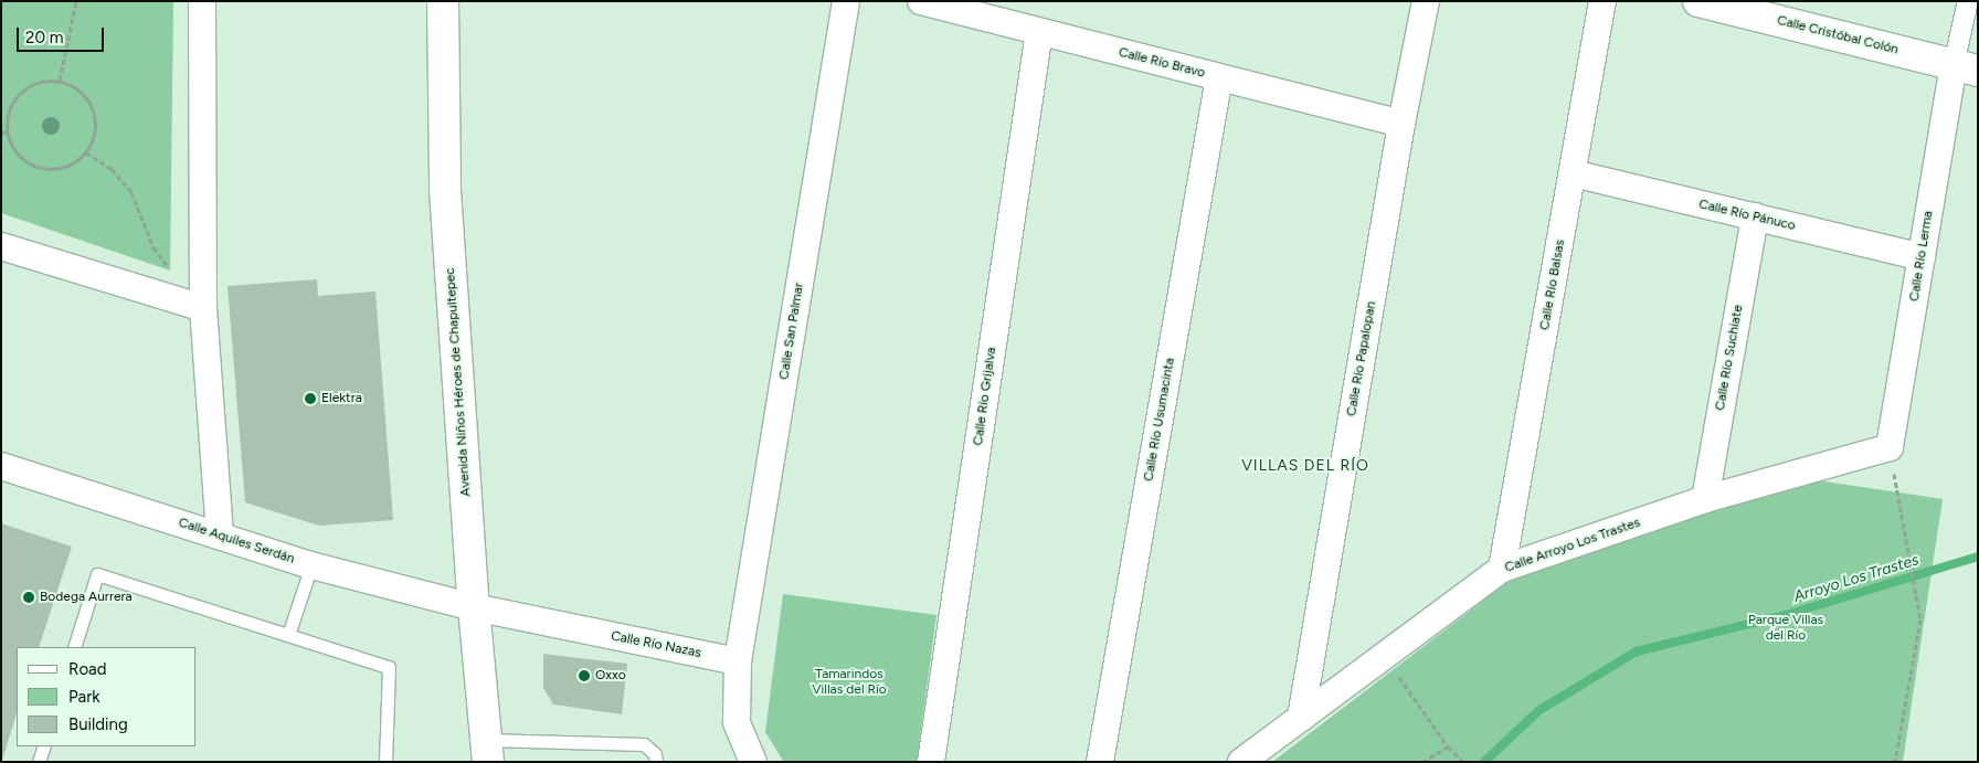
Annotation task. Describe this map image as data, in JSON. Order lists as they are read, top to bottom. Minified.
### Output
{"streets":{"street":["Calle Cristóbal Colón","Calle Río Bravo","Calle Río Pánuco","Calle Río Lerma","Calle Río Balsas","Calle San Palmar","Calle Río Suchiate","Calle Río Papalopan","Avenida Niños Héroes de Chapultepec","Calle Río Grijalva","Calle Río Usumacinta","Calle Aquiles Serdán","Calle Arroyo Los Trastes","Calle Río Nazas"]},"crossings":[["Calle Cristóbal Colón","Calle Río Lerma"],["Calle Río Bravo","Calle Río Papalopan"],["Calle Río Bravo","Calle Río Grijalva"],["Calle Río Bravo","Calle Río Usumacinta"],["Calle Río Pánuco","Calle Río Lerma"],["Calle Río Pánuco","Calle Río Balsas"],["Calle Río Pánuco","Calle Río Suchiate"],["Calle Río Lerma","Calle Arroyo Los Trastes"],["Calle Río Balsas","Calle Arroyo Los Trastes"],["Calle San Palmar","Calle Río Nazas"],["Calle Río Suchiate","Calle Arroyo Los Trastes"],["Calle Río Papalopan","Calle Arroyo Los Trastes"],["Avenida Niños Héroes de Chapultepec","Calle Aquiles Serdán"],["Avenida Niños Héroes de Chapultepec","Calle Río Nazas"],["Calle Aquiles Serdán","Calle Río Nazas"]],"districts":["VILLAS DEL RÍO"],"water":["Arroyo Los Trastes"],"parks":["Parque Villas del Río","Tamarindos Villas del Río"],"places":["Elektra","Bodega Aurrera","Oxxo"],"legend":["Road","Park","Building"],"scale_bar":"20 m"}
